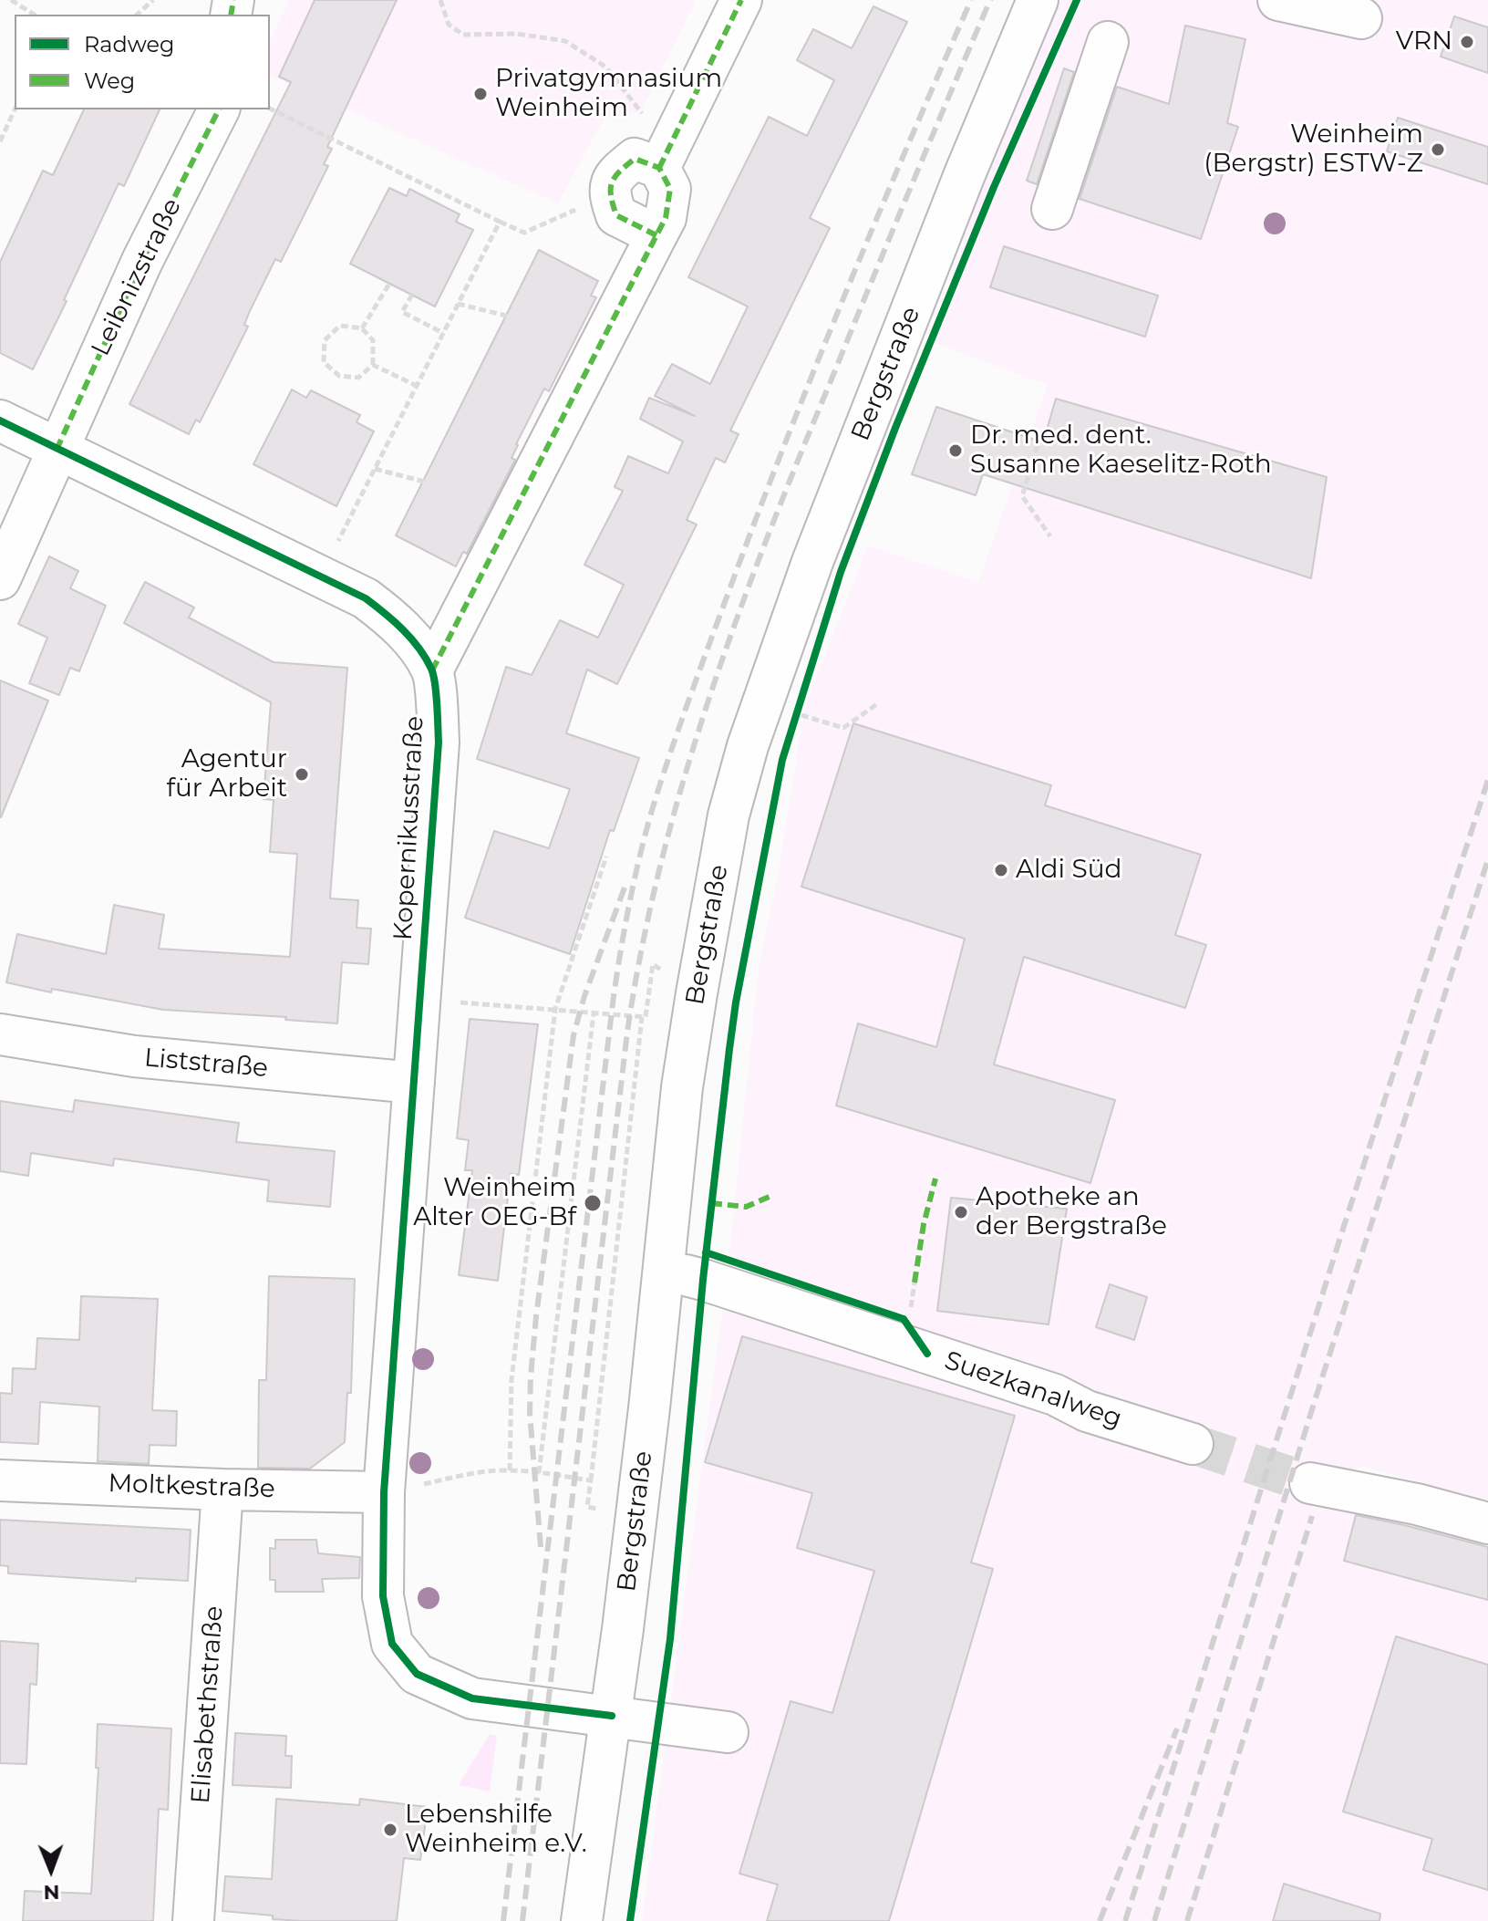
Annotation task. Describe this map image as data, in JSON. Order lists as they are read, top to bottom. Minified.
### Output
{"streets":{"street":["Leibnizstraße","Bergstraße","Kopernikusstraße","Liststraße","Suezkanalweg","Moltkestraße","Elisabethstraße"]},"crossings":[["Leibnizstraße","Kopernikusstraße"],["Bergstraße","Kopernikusstraße"],["Bergstraße","Suezkanalweg"],["Kopernikusstraße","Liststraße"],["Kopernikusstraße","Moltkestraße"],["Moltkestraße","Elisabethstraße"]],"places":["VRN","Privatgymnasium Weinheim","Weinheim (Bergstr) ESTW-Z","Dr. med. dent. Susanne Kaeselitz-Roth","Agentur für Arbeit","Aldi Süd","Weinheim Alter OEG-Bf","Apotheke an der Bergstraße","Lebenshilfe Weinheim e.V."],"legend":["Radweg","Weg"],"north":"bottom"}
